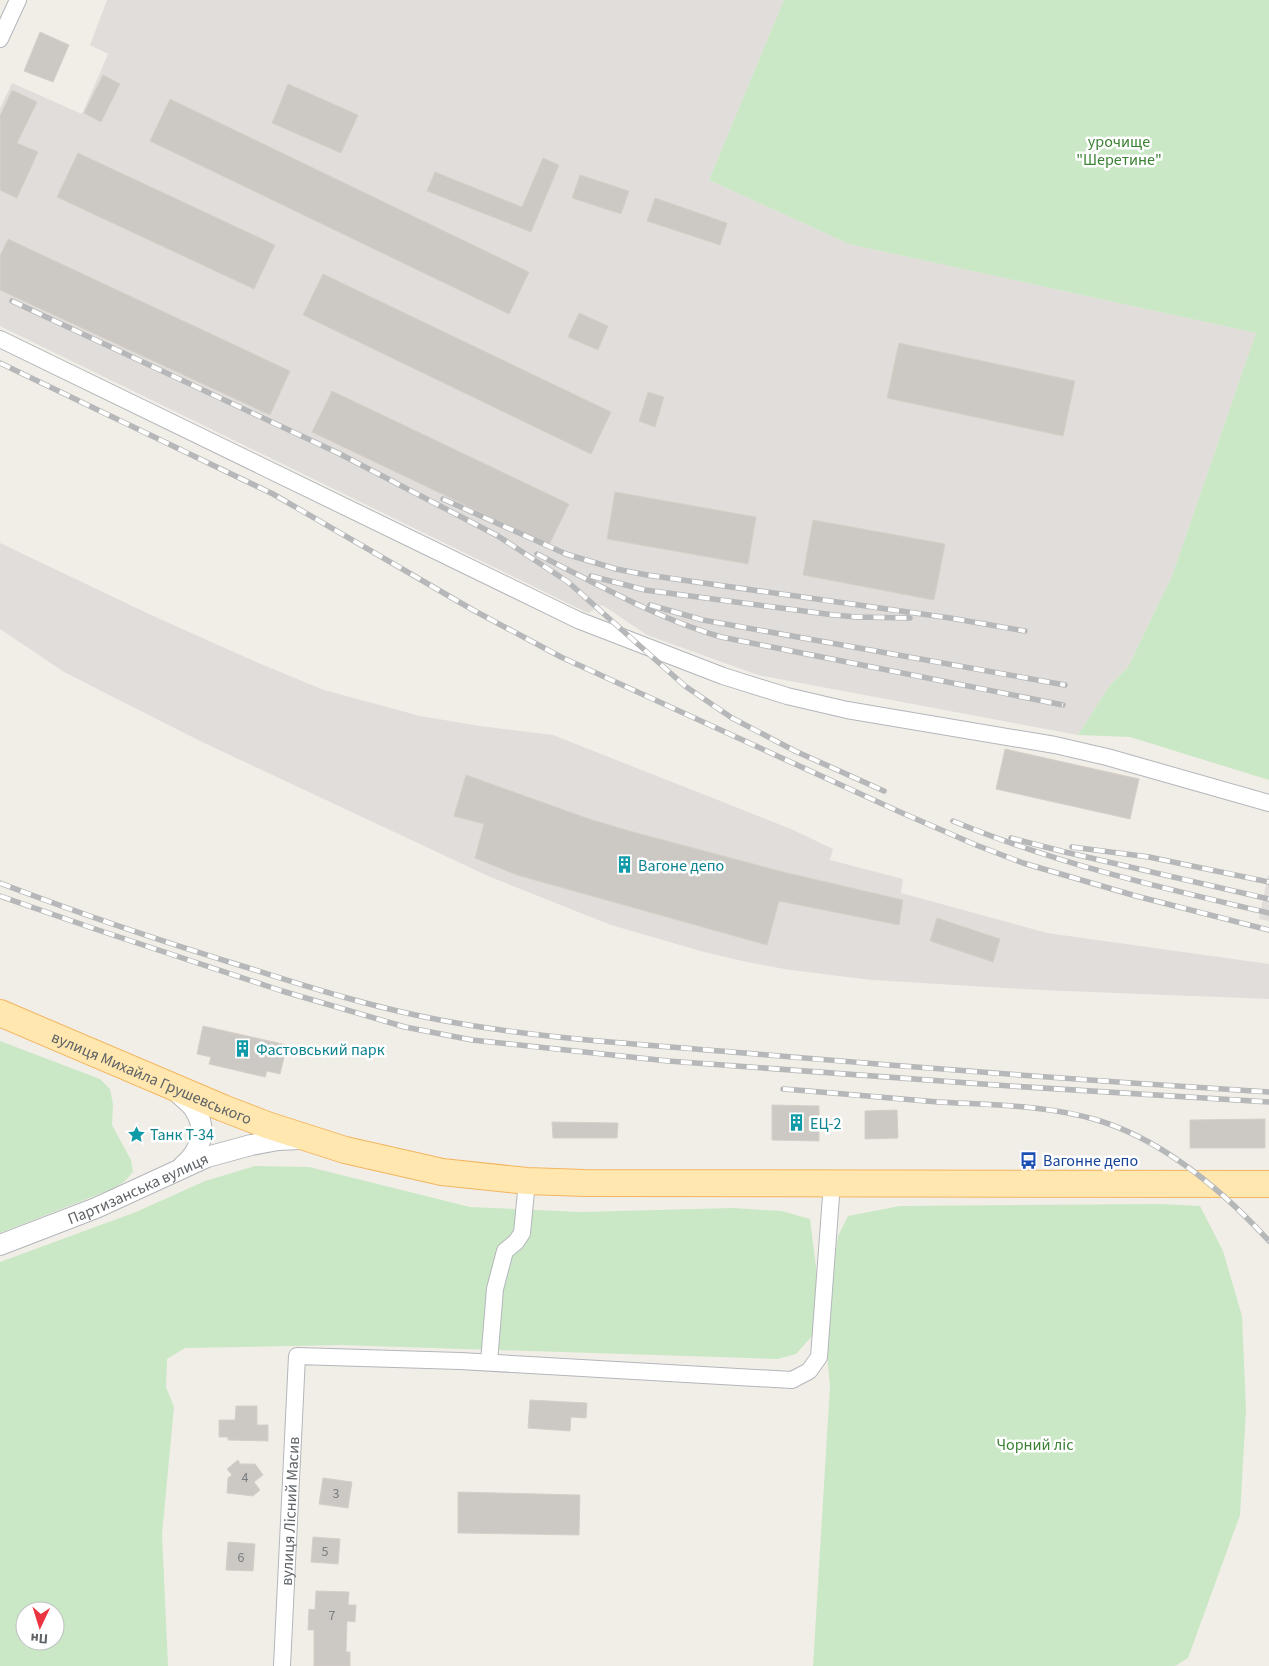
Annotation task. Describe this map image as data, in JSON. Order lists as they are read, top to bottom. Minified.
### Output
{"streets":{"main road":["вулиця Михайла Грушевського"],"street":["Партизанська вулиця","вулиця Лісний Масив"]},"crossings":[["вулиця Михайла Грушевського","Партизанська вулиця"]],"parks":["урочище \"Шеретине\"","Чорний ліс"],"places":{"building":["Вагоне депо","Фастовський парк","ЕЦ-2"],"place":["Танк Т-34"],"bus stop":["Вагонне депо"]},"house_numbers":["4","3","5","6","7"],"north":"bottom"}
